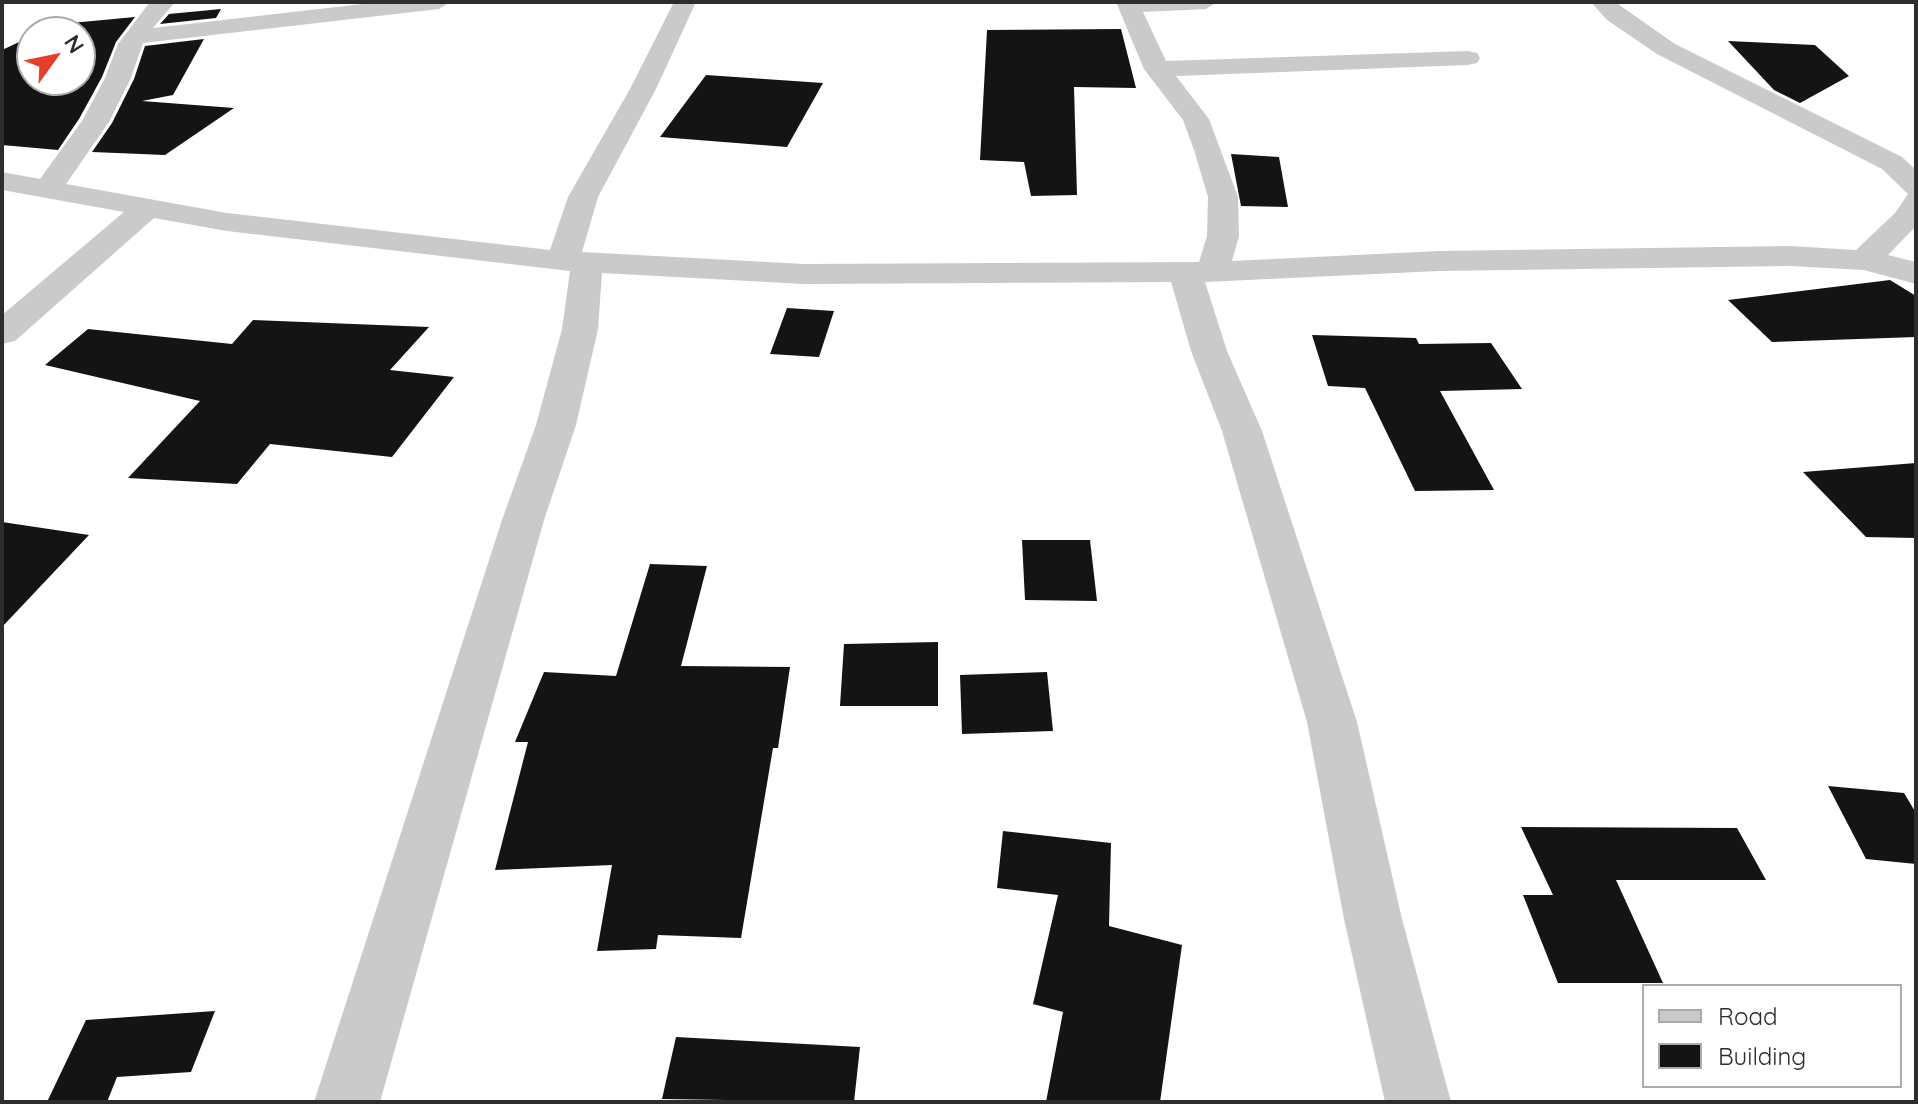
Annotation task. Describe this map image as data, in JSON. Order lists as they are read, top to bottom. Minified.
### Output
{"legend":["Road","Building"],"north":"top right"}
